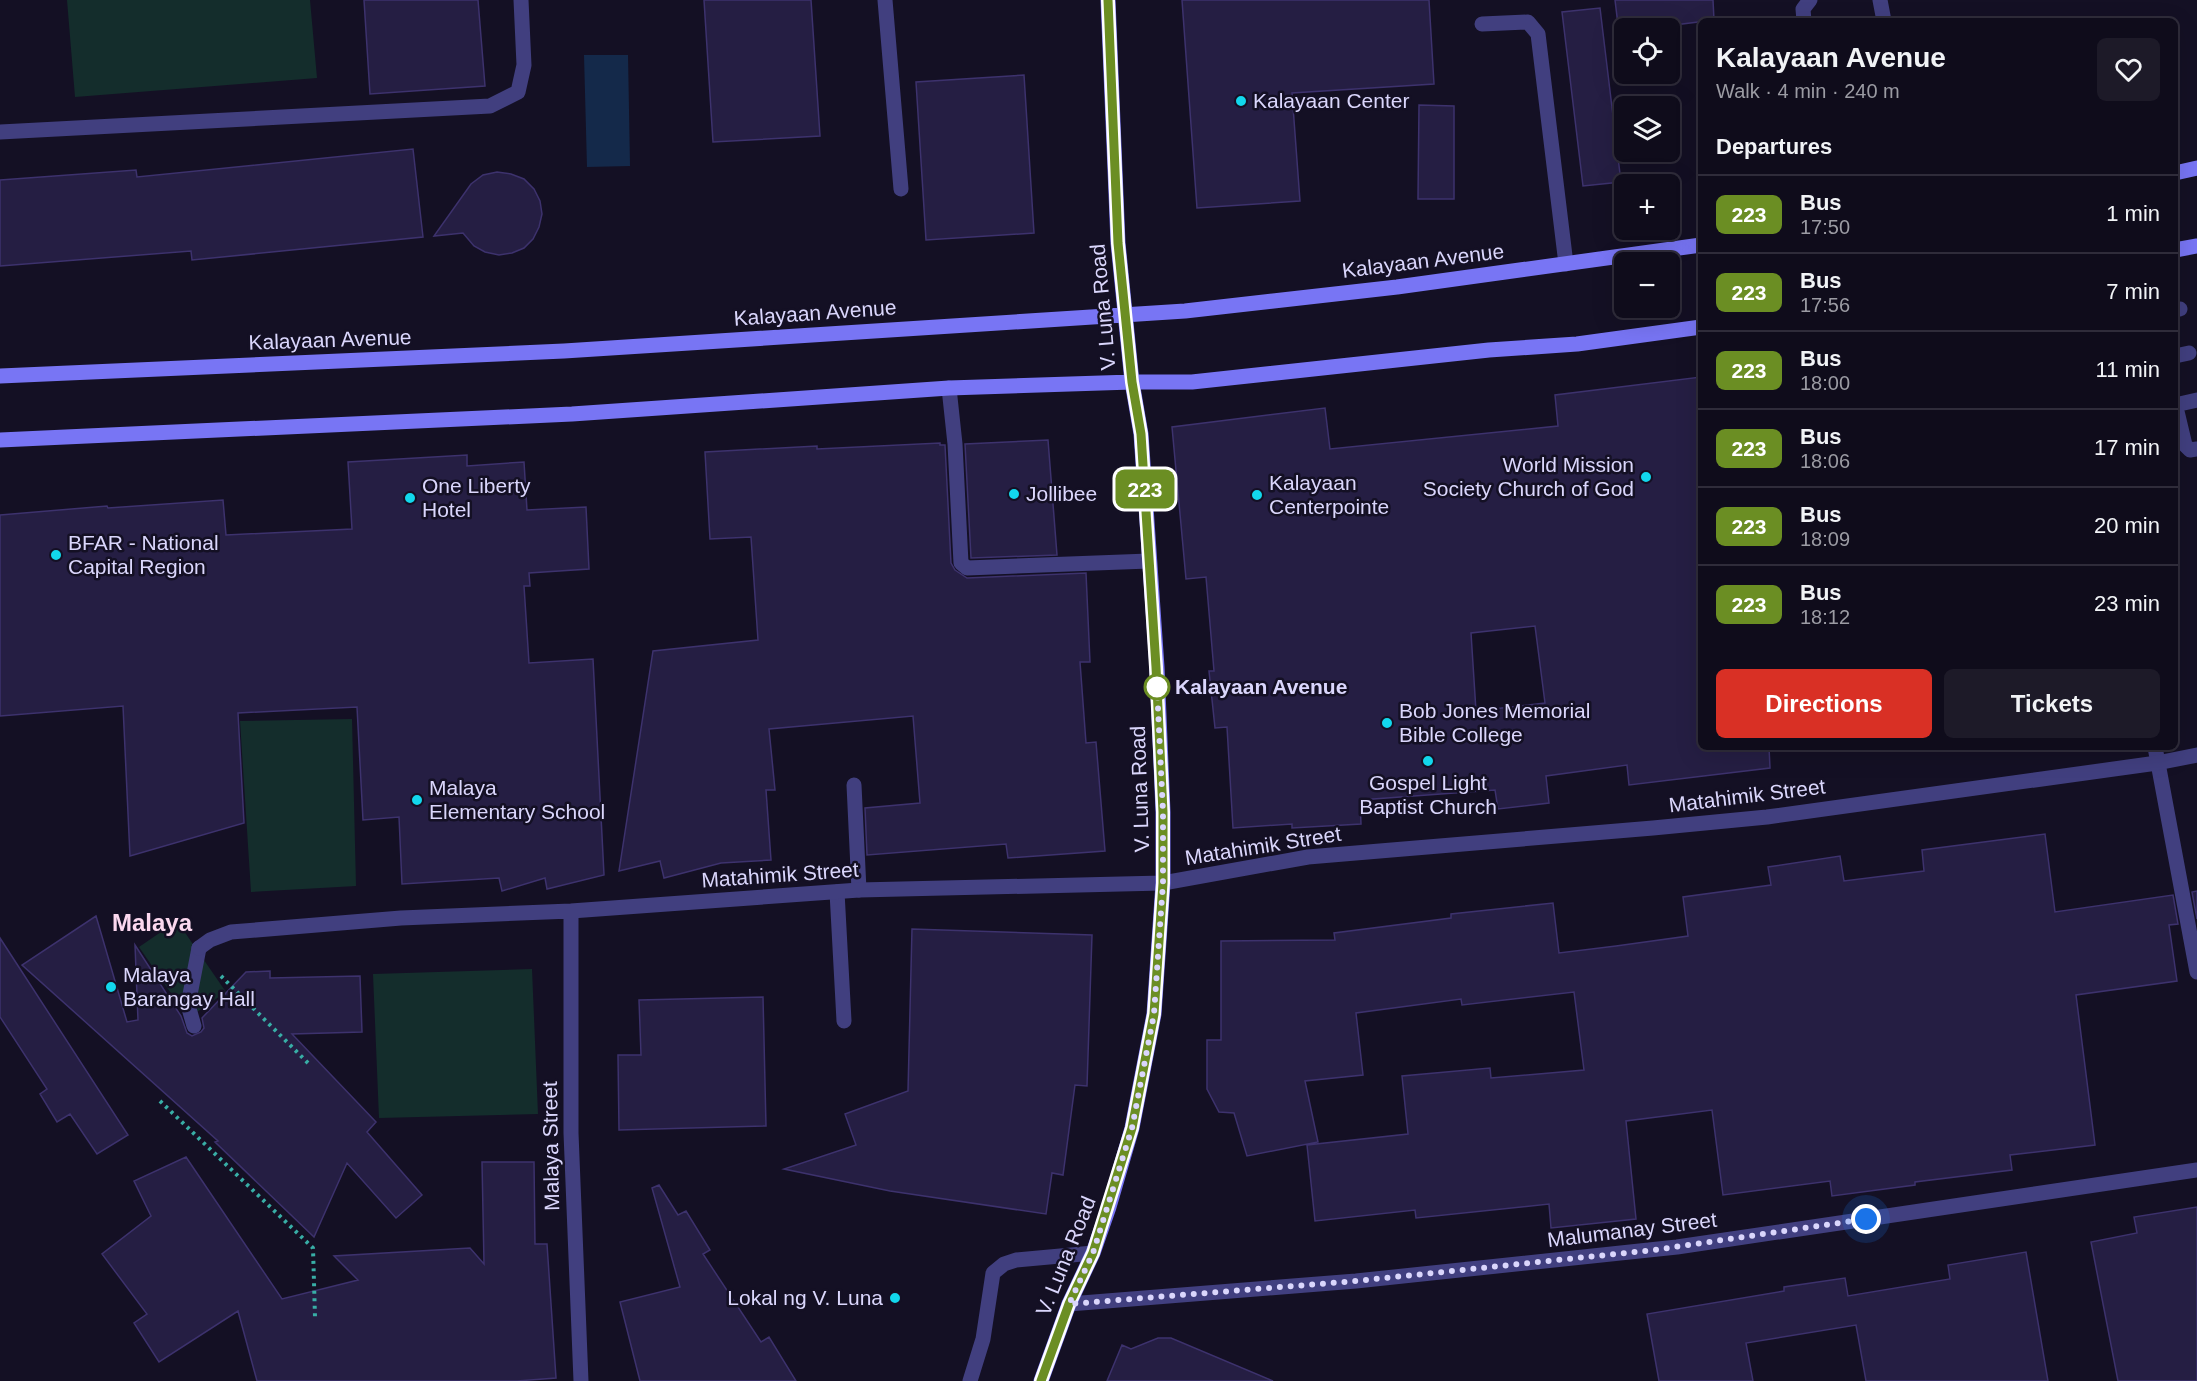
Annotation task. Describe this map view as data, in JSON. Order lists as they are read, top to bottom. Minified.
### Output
{"streets":{"main road":["Kalayaan Avenue","V. Luna Road"],"street":["Matahimik Street","Malaya Street","Malumanay Street"]},"crossings":[["Kalayaan Avenue","V. Luna Road"],["V. Luna Road","Matahimik Street"],["V. Luna Road","Malumanay Street"],["Matahimik Street","Malaya Street"]],"districts":["Malaya"],"places":["Kalayaan Center","World Mission Society Church of God","Jollibee","Kalayaan Centerpointe","One Liberty Hotel","BFAR - National Capital Region","Kalayaan Avenue","Bob Jones Memorial Bible College","Gospel Light Baptist Church","Malaya Elementary School","Malaya Barangay Hall","Lokal ng V. Luna"],"lines":["bus line 223"],"page":{"on_map":"223","map_buttons":["+","−"],"heading":[["Kalayaan Avenue","Walk · 4 min · 240 m"],"Departures"],"list":[{"mark":"223","name":"Bus","note":"17:50","value":"1 min"},{"mark":"223","name":"Bus","note":"17:56","value":"7 min"},{"mark":"223","name":"Bus","note":"18:00","value":"11 min"},{"mark":"223","name":"Bus","note":"18:06","value":"17 min"},{"mark":"223","name":"Bus","note":"18:09","value":"20 min"},{"mark":"223","name":"Bus","note":"18:12","value":"23 min"}],"buttons":["Directions","Tickets"]}}
